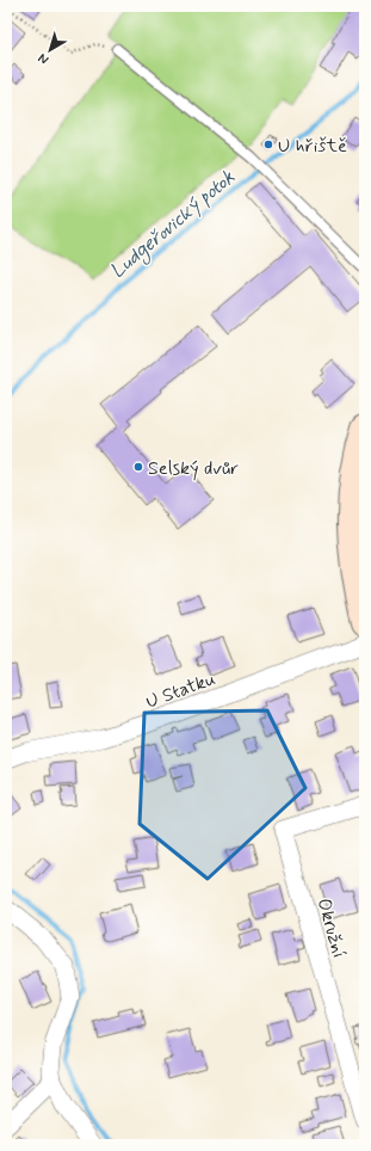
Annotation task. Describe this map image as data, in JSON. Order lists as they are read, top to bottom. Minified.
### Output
{"streets":{"street":["U Statku","Okružní"]},"water":["Ludgeřovický potok"],"places":["U hřiště","Selský dvůr"],"north":"bottom left"}
